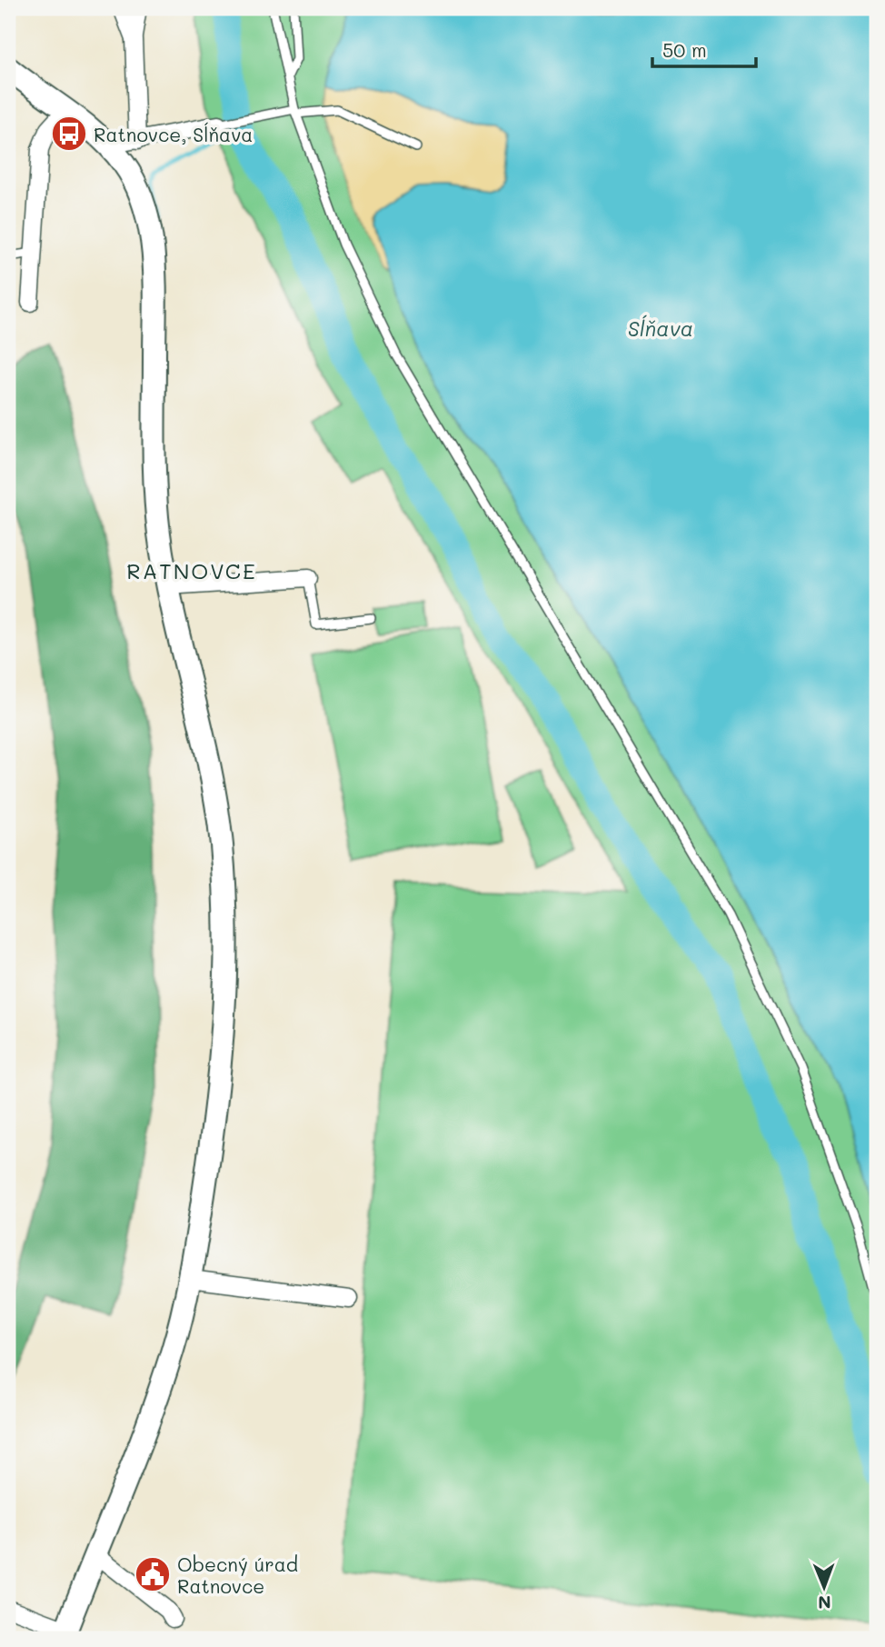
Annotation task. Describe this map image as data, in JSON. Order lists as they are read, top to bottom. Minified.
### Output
{"districts":["RATNOVCE"],"water":["Sĺňava"],"places":{"bus stop":["Ratnovce, Sĺňava"],"public building":["Obecný úrad Ratnovce"]},"scale_bar":"50 m","north":"bottom"}
